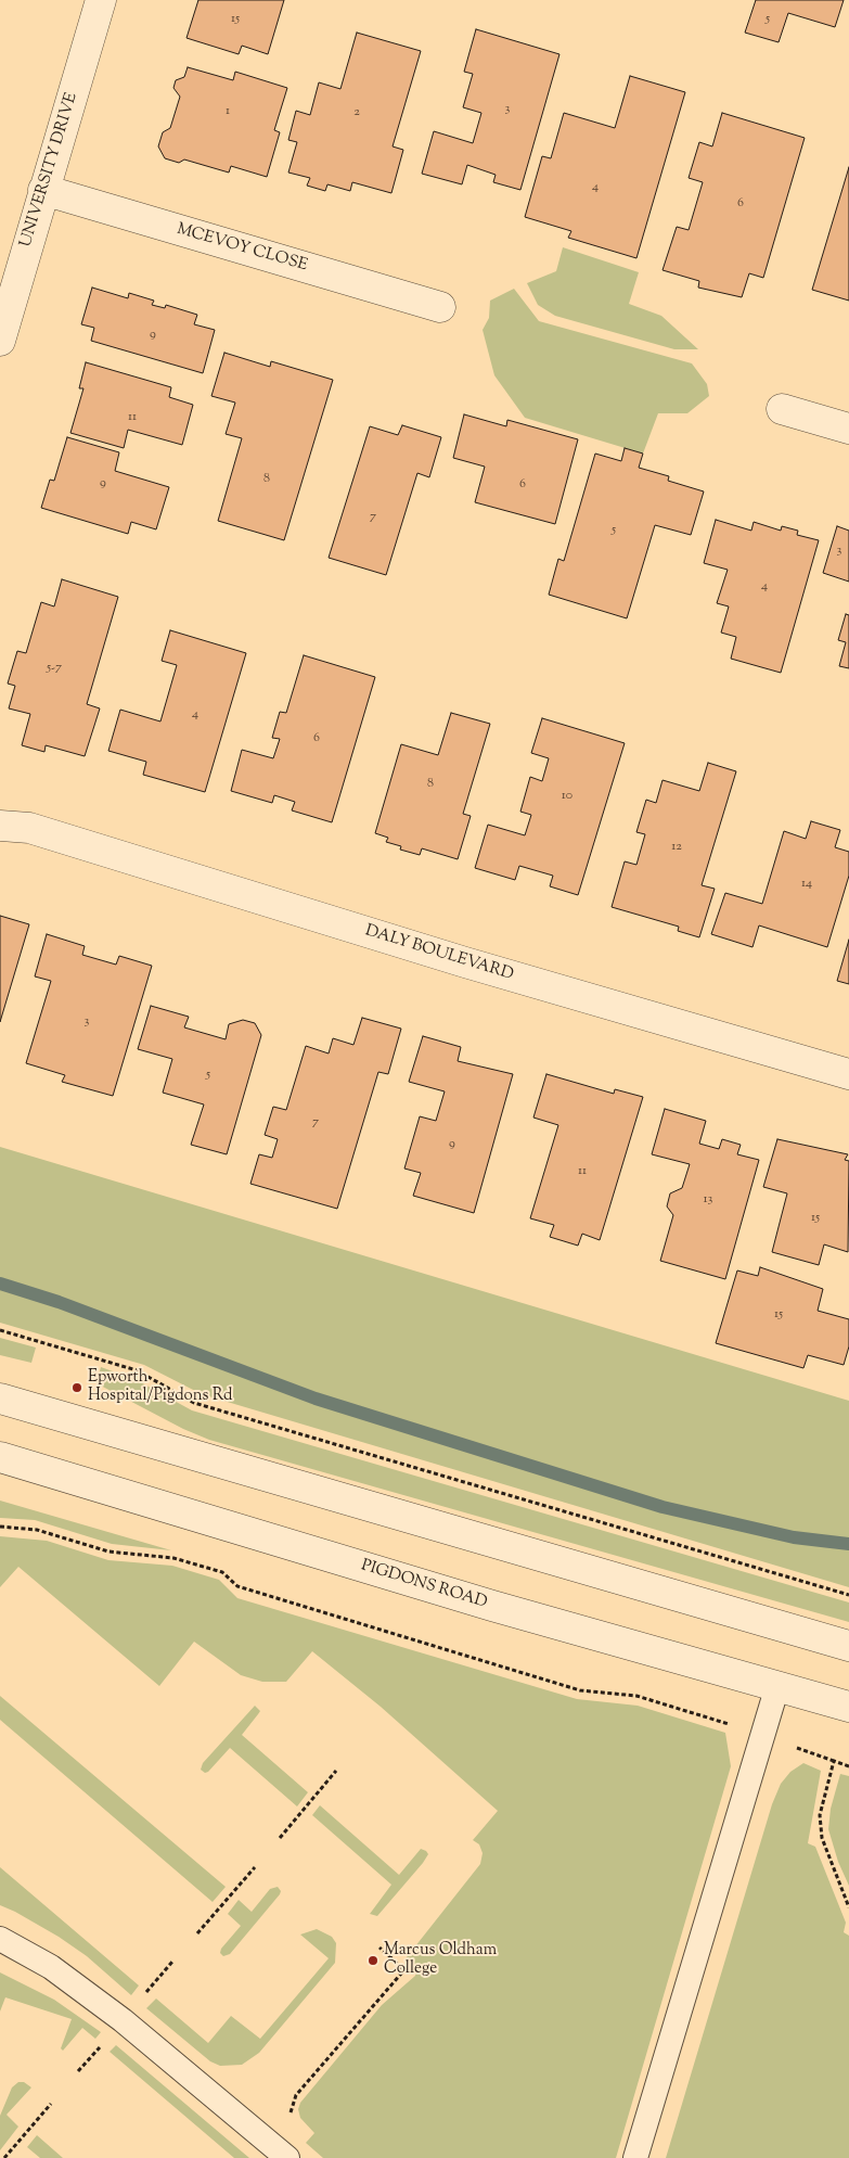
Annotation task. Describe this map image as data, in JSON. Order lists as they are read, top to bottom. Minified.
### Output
{"streets":{"street":["UNIVERSITY DRIVE","MCEVOY CLOSE","DALY BOULEVARD","PIGDONS ROAD"]},"crossings":[["UNIVERSITY DRIVE","MCEVOY CLOSE"]],"places":["Epworth Hospital/Pigdons Rd","Marcus Oldham College"],"house_numbers":["15","5","3","1","2","4","6","9","11","8","9","6","7","5","3","4","5-7","4","6","8","10","12","14","3","5","7","9","11","13","15","15"]}
